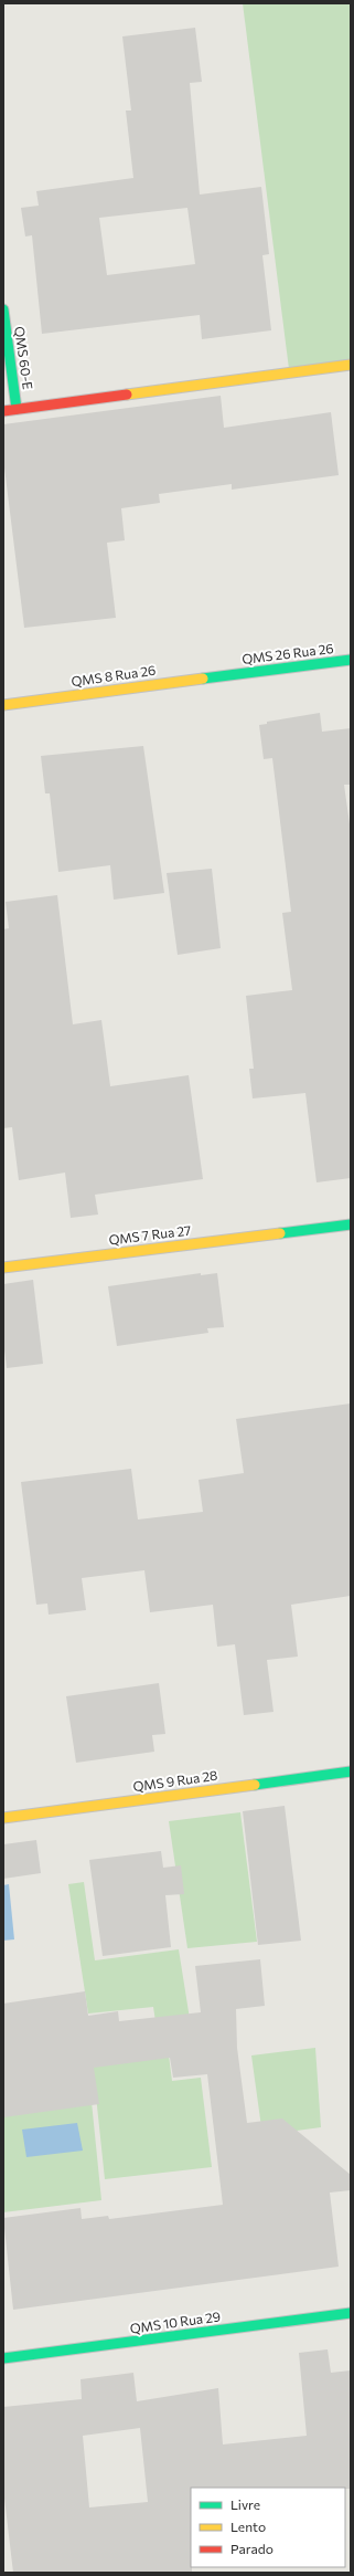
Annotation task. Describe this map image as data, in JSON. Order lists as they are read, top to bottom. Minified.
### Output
{"streets":{"street":["QMS 60-E","QMS 26 Rua 26","QMS 8 Rua 26","QMS 7 Rua 27","QMS 9 Rua 28","QMS 10 Rua 29"]},"crossings":[["QMS 26 Rua 26","QMS 8 Rua 26"]],"legend":["Livre","Lento","Parado"]}
